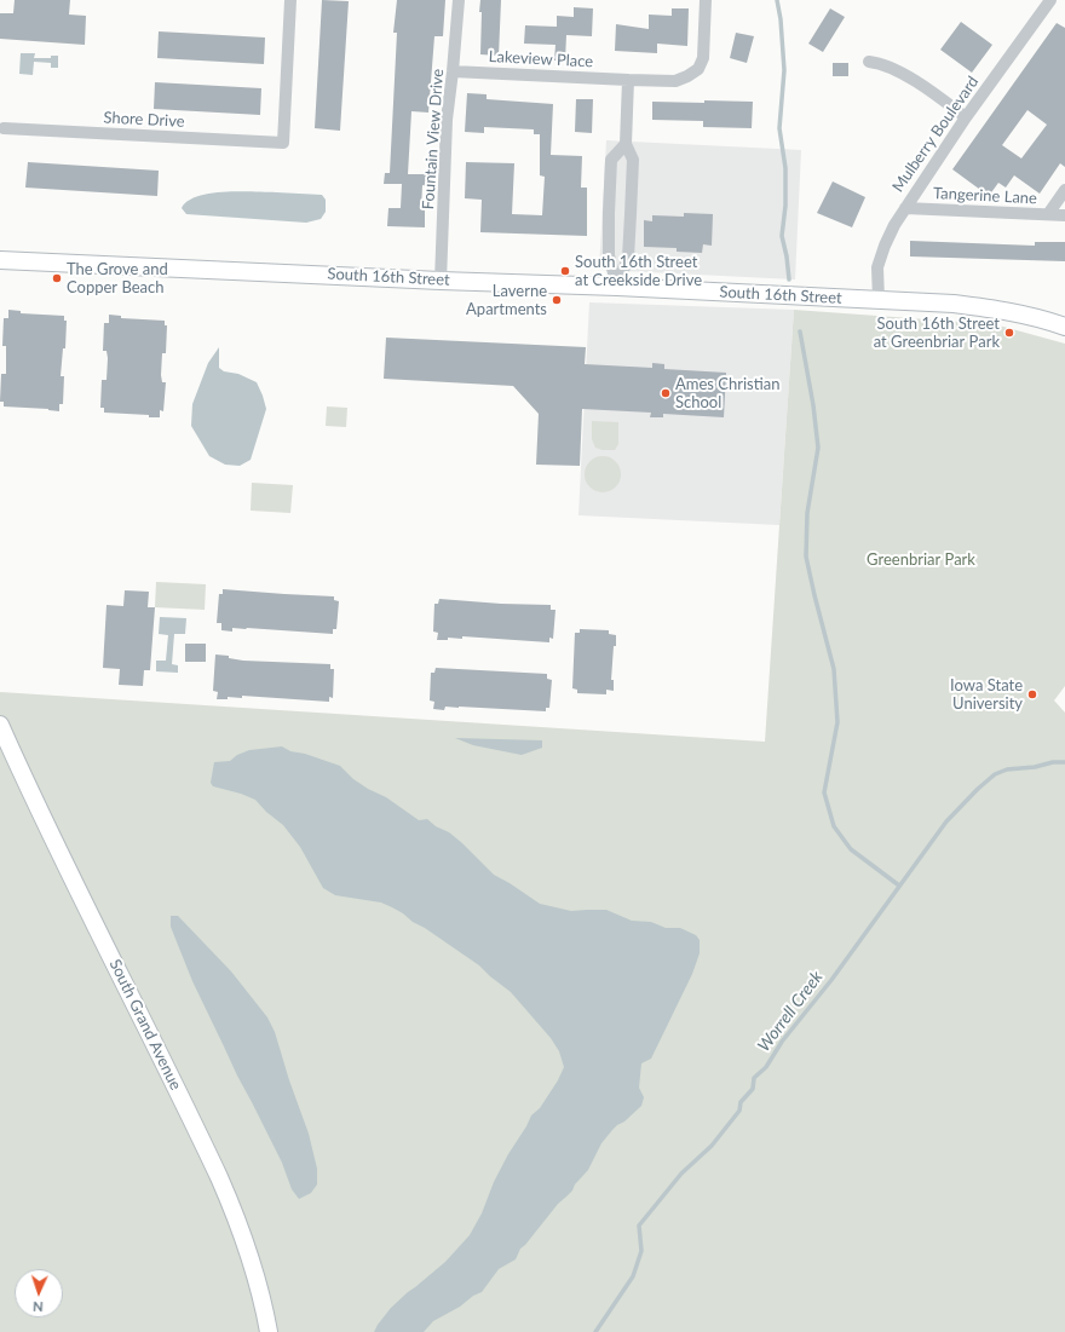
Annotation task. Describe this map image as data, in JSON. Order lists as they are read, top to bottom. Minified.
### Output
{"streets":{"main road":["South 16th Street","South Grand Avenue"],"street":["Lakeview Place","Shore Drive","Mulberry Boulevard","Fountain View Drive","Tangerine Lane"]},"crossings":[["Lakeview Place","Fountain View Drive"],["Mulberry Boulevard","Tangerine Lane"],["Mulberry Boulevard","South 16th Street"],["Fountain View Drive","South 16th Street"]],"water":["Worrell Creek"],"parks":["Greenbriar Park"],"places":["South 16th Street at Creekside Drive","The Grove and Copper Beach","Laverne Apartments","South 16th Street at Greenbriar Park","Ames Christian School","Iowa State University"],"north":"bottom"}
